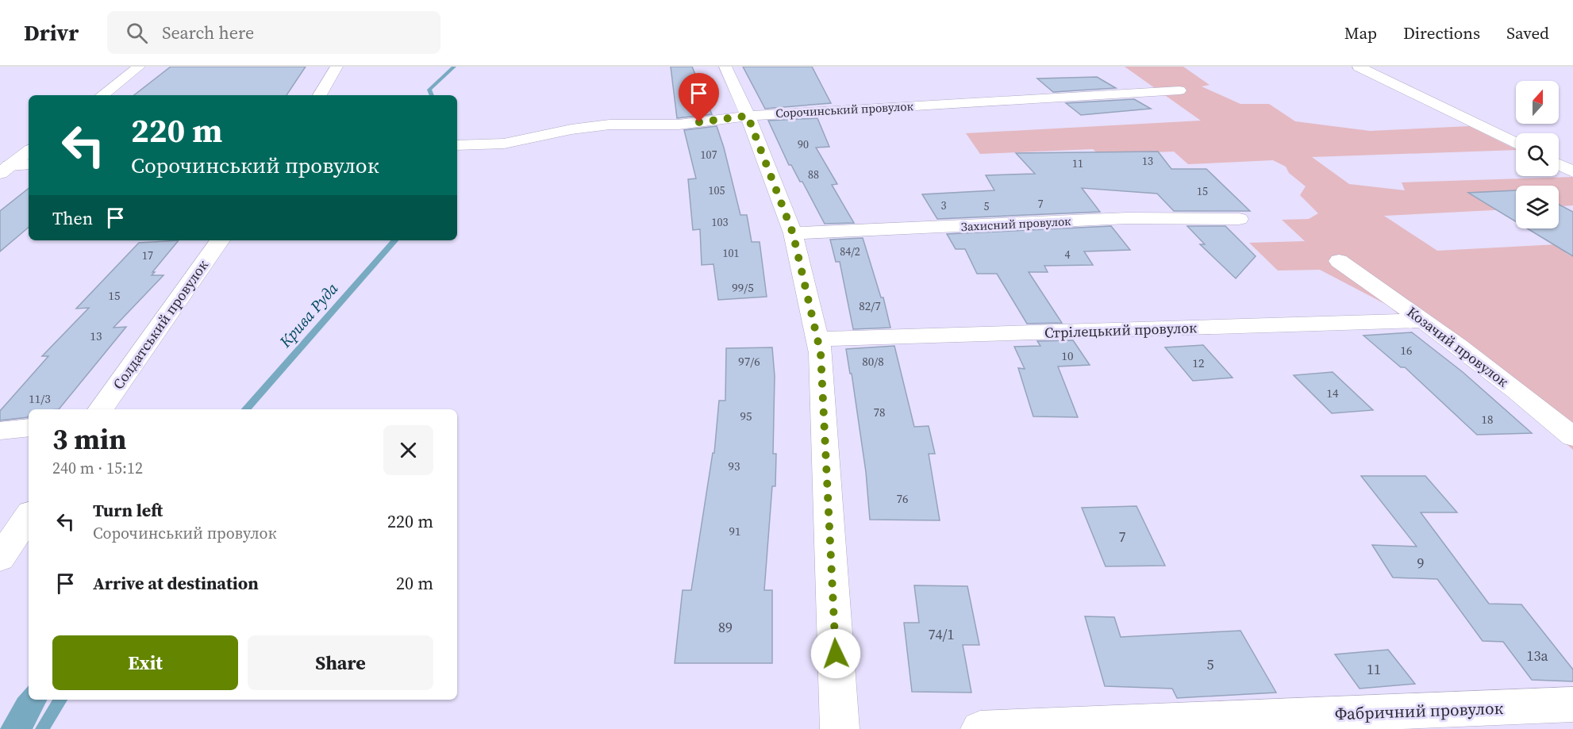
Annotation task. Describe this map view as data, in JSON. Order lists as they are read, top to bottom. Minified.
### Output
{"streets":{"street":["Сорочинський провулок","Захисний провулок","Солдатський провулок","Стрілецький провулок","Козачий провулок","Фабричний провулок"]},"crossings":[["Стрілецький провулок","Козачий провулок"]],"water":["Крива Руда"],"house_numbers":["90","107","13","11","88","105","15","7","3","5","103","84/2","101","4","17","99/5","15","82/7","13","16","10","97/6","80/8","12","14","11/3","78","95","18","93","76","91","7","9","89","74/1","13а","5","11"],"north":"top","page":{"header":"Drivr","search":"Search here","nav":["Map","Directions","Saved"],"turn":["220 m","Сорочинський провулок"],"then":"Then","heading":["3 min","240 m · 15:12"],"list":[{"name":"Turn left","note":"Сорочинський провулок","value":"220 m"},{"name":"Arrive at destination","value":"20 m"}],"buttons":["Exit","Share"]}}
